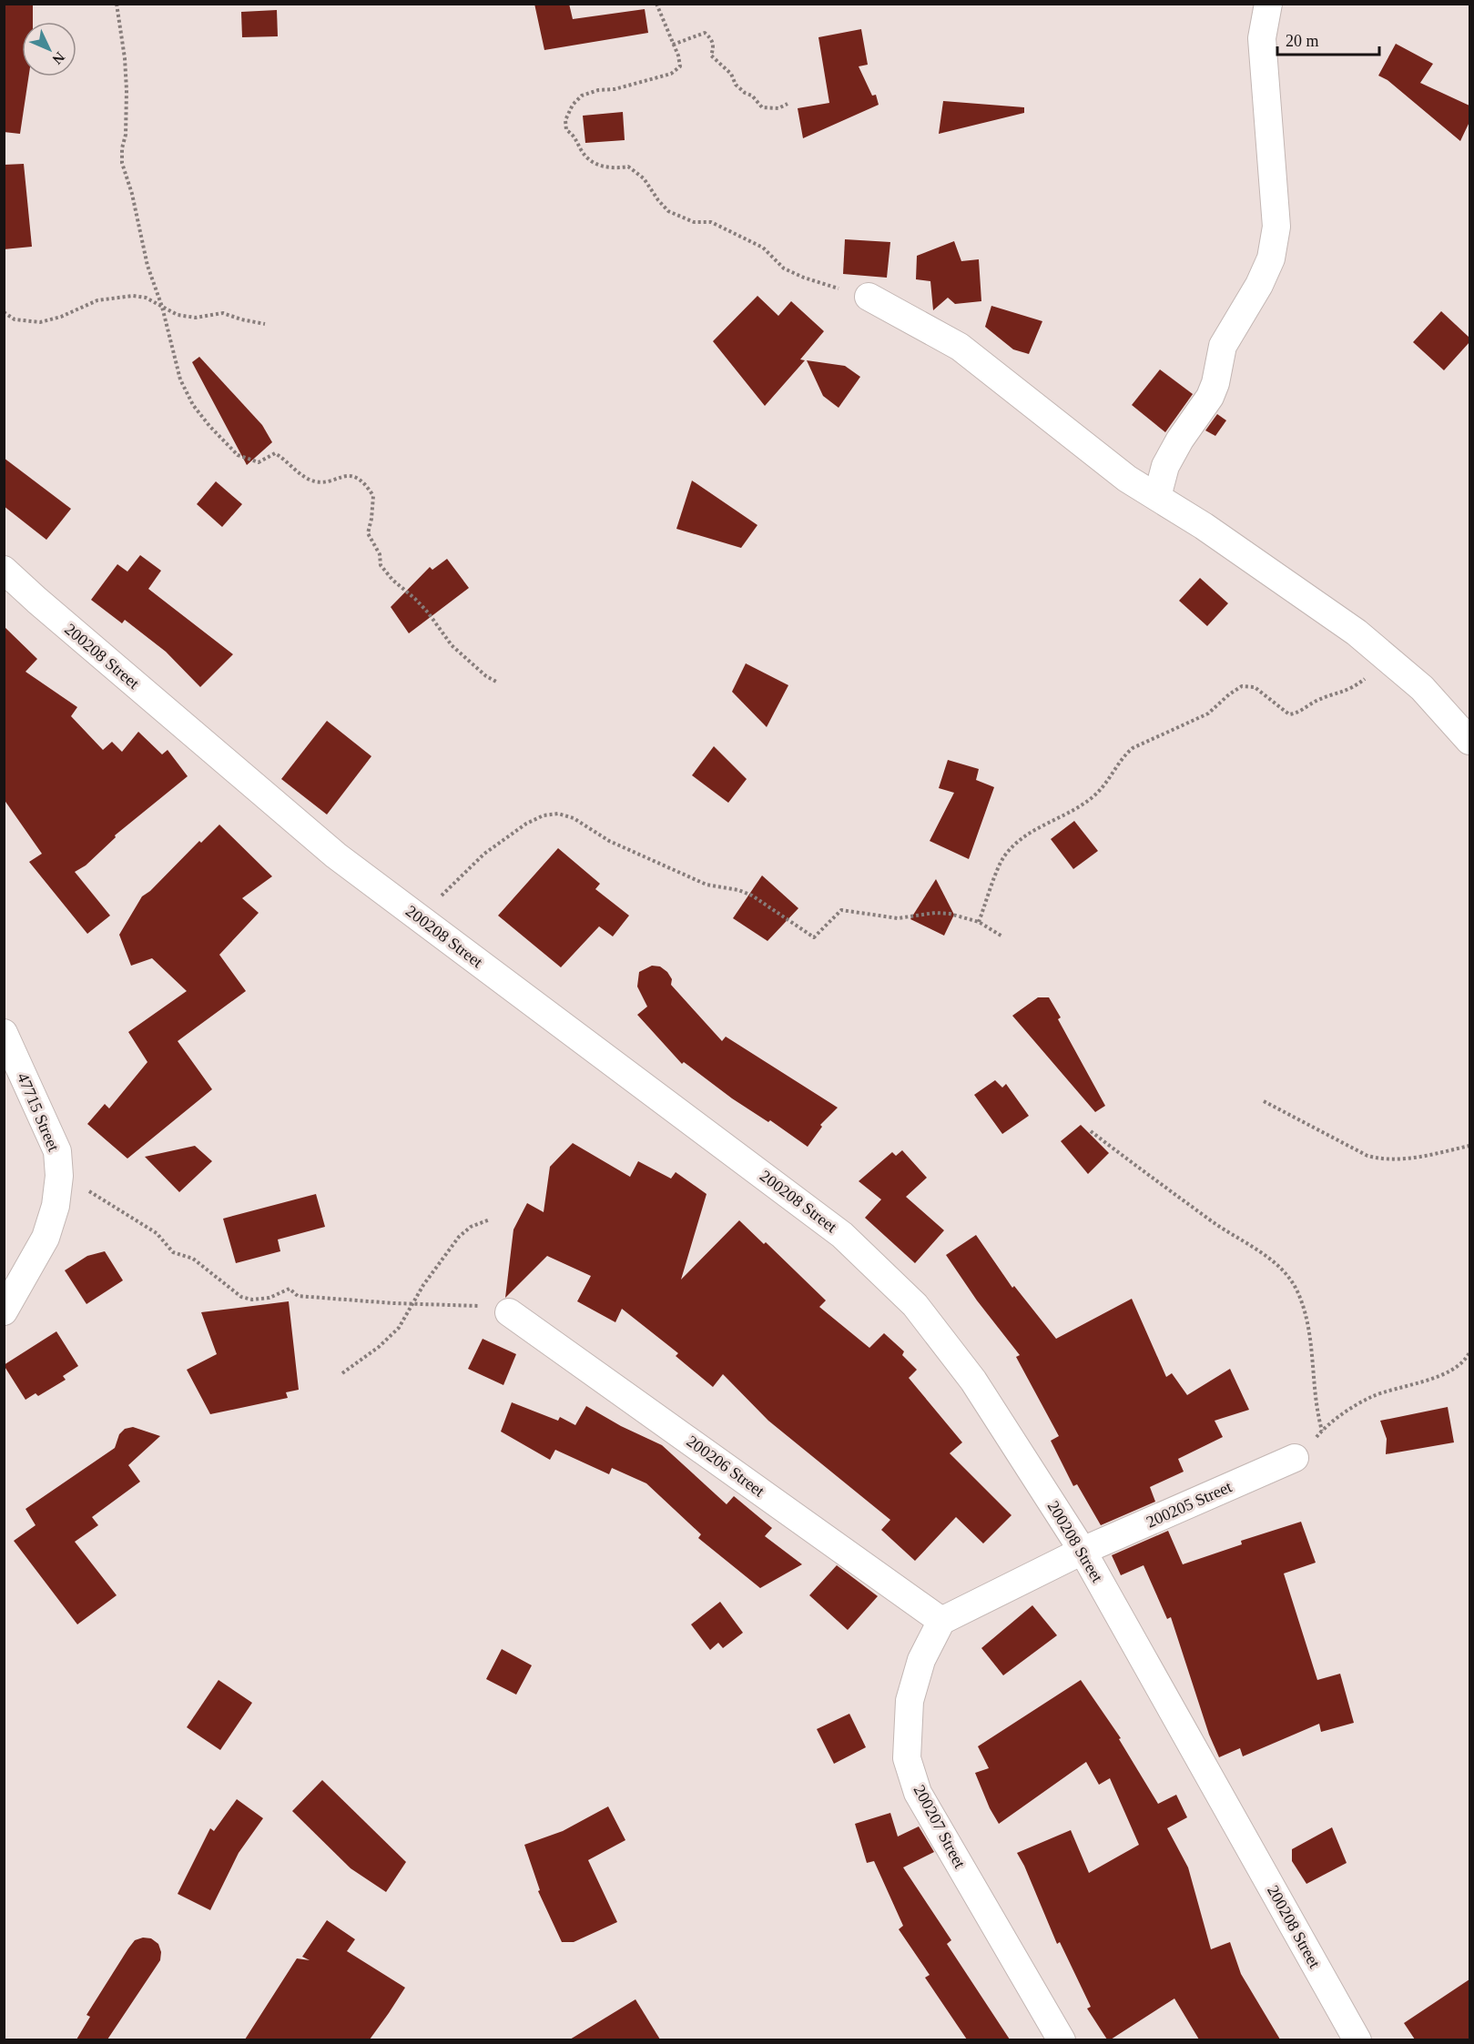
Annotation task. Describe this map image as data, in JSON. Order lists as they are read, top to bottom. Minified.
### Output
{"streets":{"street":["200208 Street","47715 Street","200206 Street","200205 Street","200207 Street"]},"crossings":[["200208 Street","200205 Street"],["200206 Street","200207 Street"]],"scale_bar":"20 m","north":"bottom right"}
